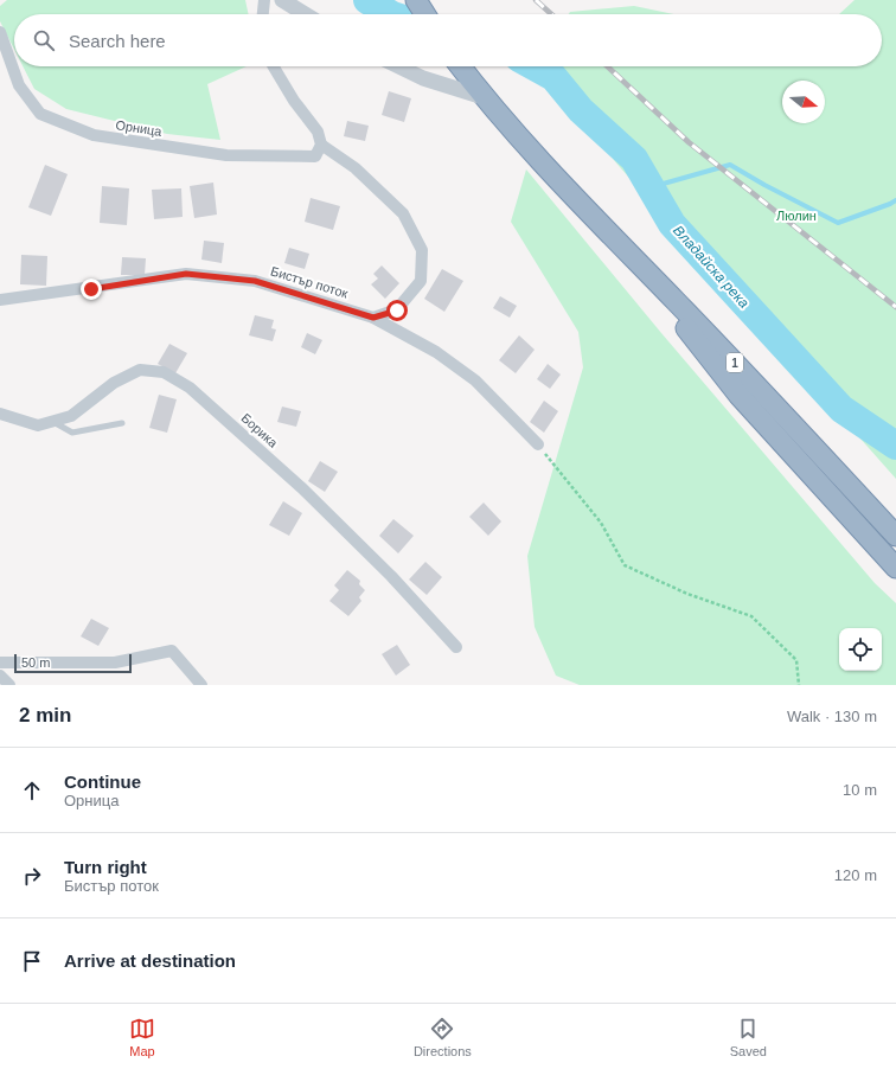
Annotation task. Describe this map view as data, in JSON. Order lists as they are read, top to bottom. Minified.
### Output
{"streets":{"highway":["1"],"street":["Орница","Бистър поток","Борика"]},"water":["Владайска река"],"parks":["Люлин"],"scale_bar":"50 m","north":"right","page":{"search":"Search here","scale":"50 m","heading":["2 min","Walk · 130 m"],"list":[["Continue","Орница","10 m"],["Turn right","Бистър поток","120 m"],"Arrive at destination"],"nav":["Map","Directions","Saved"]}}
